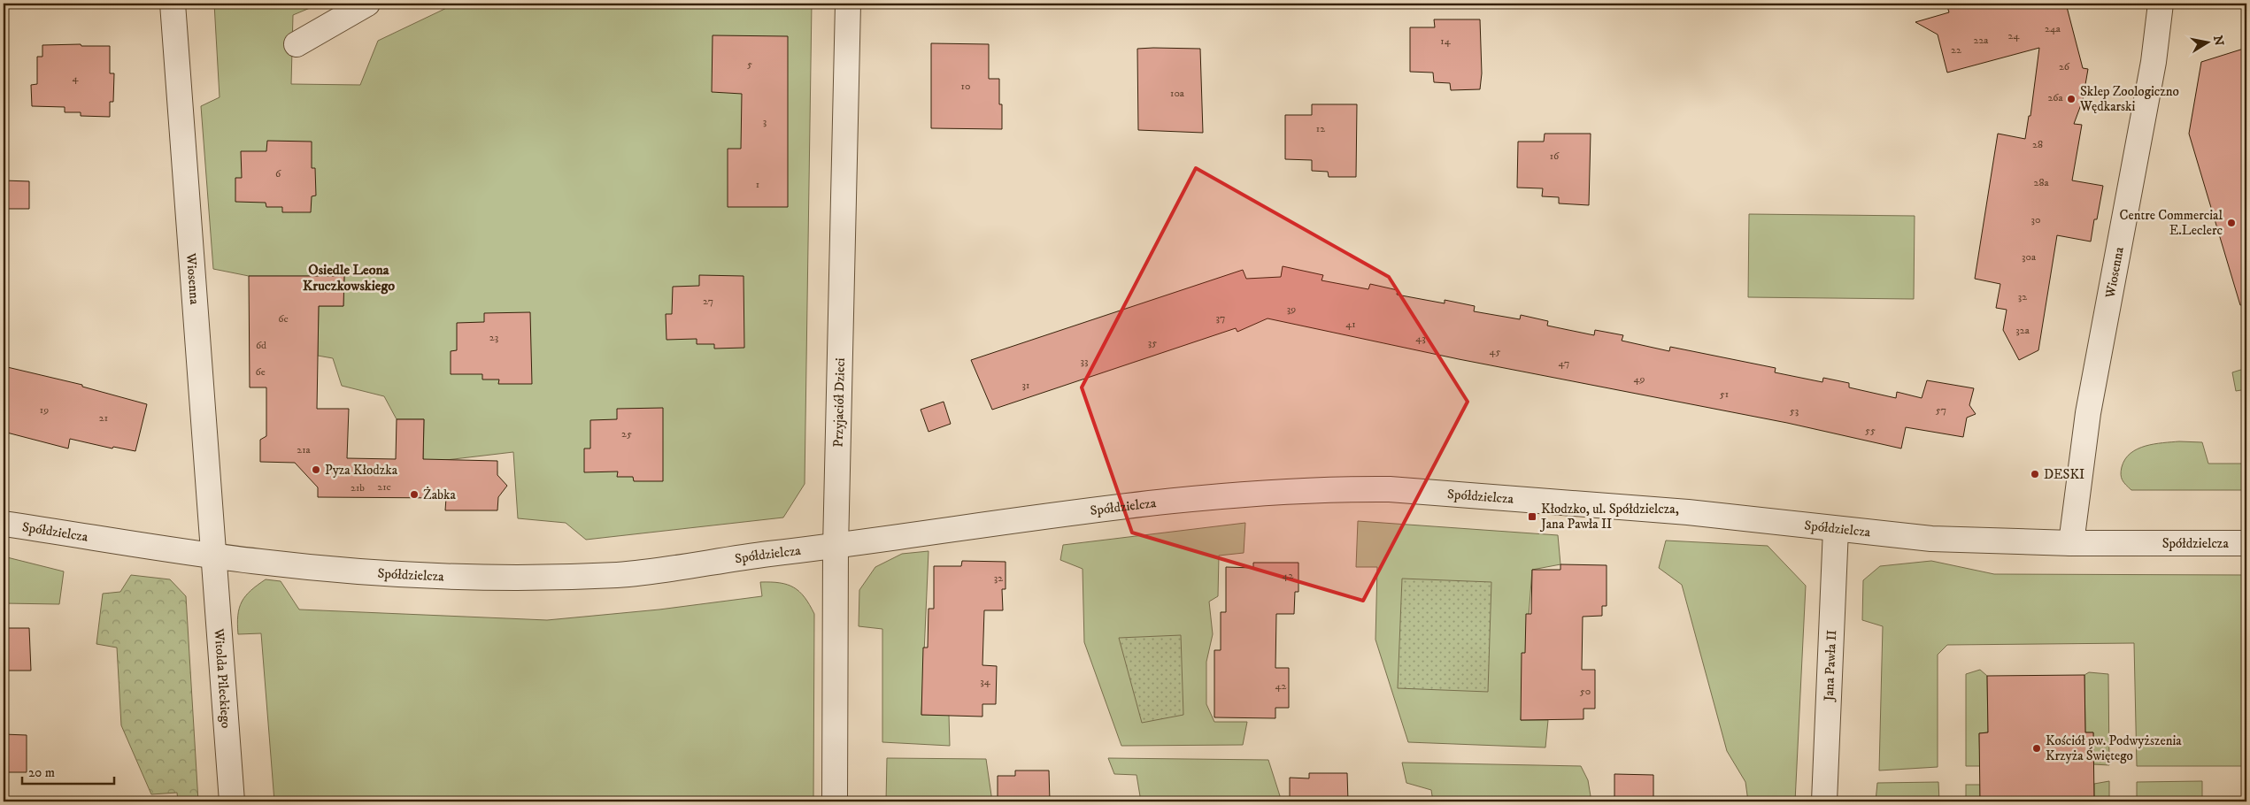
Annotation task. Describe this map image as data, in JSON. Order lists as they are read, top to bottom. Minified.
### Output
{"streets":{"street":["Wiosenna","Przyjaciół Dzieci","Spółdzielcza","Jana Pawła II","Witolda Pileckiego"]},"crossings":[["Wiosenna","Spółdzielcza"],["Wiosenna","Witolda Pileckiego"],["Przyjaciół Dzieci","Spółdzielcza"],["Spółdzielcza","Jana Pawła II"],["Spółdzielcza","Witolda Pileckiego"]],"districts":["Osiedle Leona Kruczkowskiego"],"places":{"other":["Sklep Zoologiczno Wędkarski","Centre Commercial E.Leclerc","Pyza Kłodzka","DESKI","Żabka","Kościół pw. Podwyższenia Krzyża Świętego"],"transit":["Kłodzko, ul. Spółdzielcza, Jana Pawła II"]},"house_numbers":["24a","24","22a","14","22","5","26","4","10","10a","26a","3","12","28","16","6","28a","1","30","30a","32","27","39","37","6c","41","32a","23","43","35","6d","45","33","47","6e","49","31","51","19","57","53","21","55","25","21a","21c","21b","42","32","34","42","50"],"scale_bar":"20 m","north":"right"}
